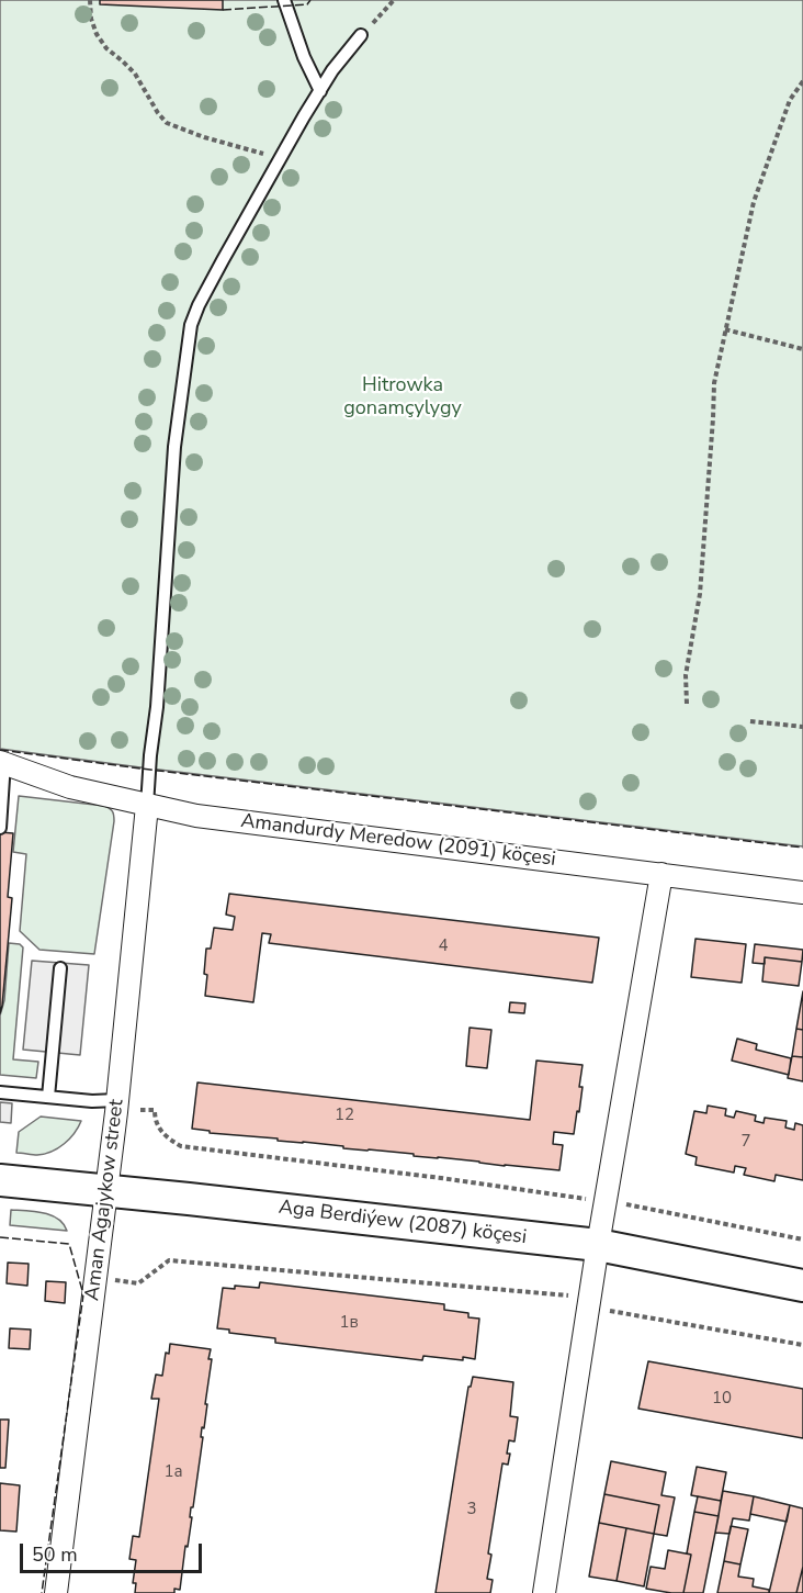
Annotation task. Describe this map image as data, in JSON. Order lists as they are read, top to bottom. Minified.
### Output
{"streets":{"street":["Amandurdy Meredow (2091) köçesi","Aman Agajykow street","Aga Berdiýew (2087) köçesi"]},"crossings":[["Amandurdy Meredow (2091) köçesi","Aman Agajykow street"],["Aman Agajykow street","Aga Berdiýew (2087) köçesi"]],"parks":["Hitrowka gonamçylygy"],"house_numbers":["4","12","7","1в","10","1а","3"],"scale_bar":"50 m"}
